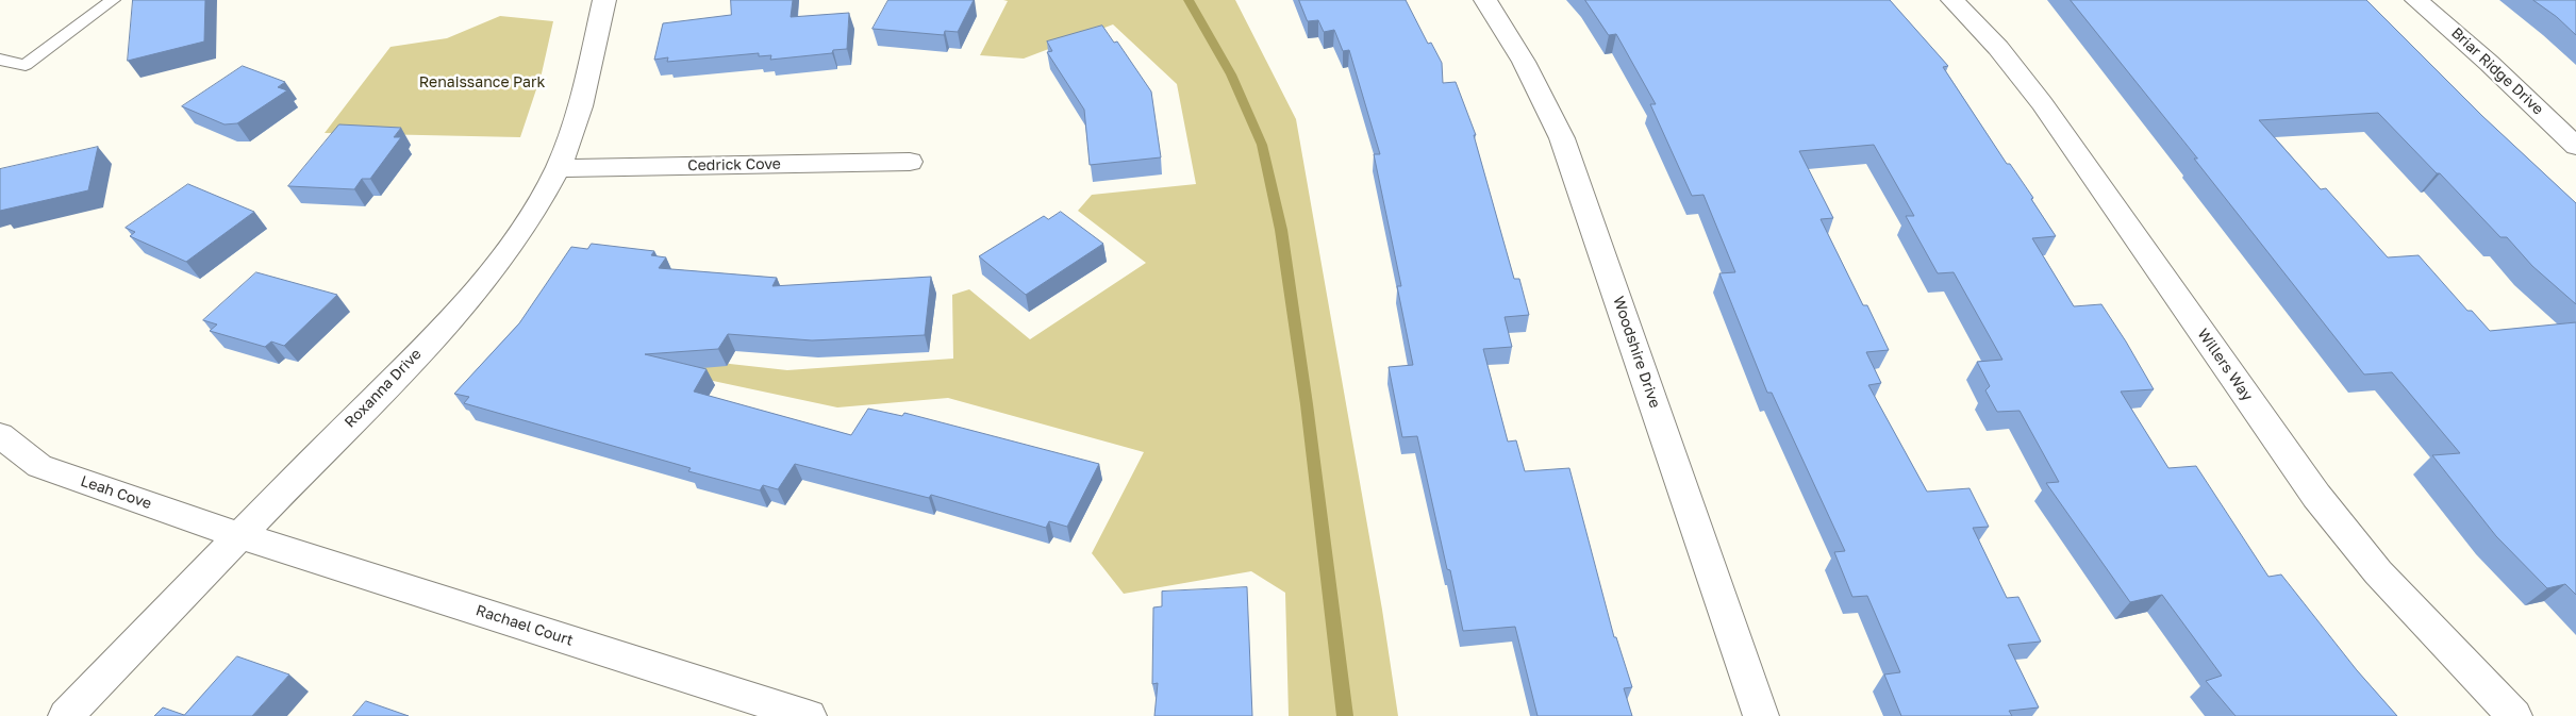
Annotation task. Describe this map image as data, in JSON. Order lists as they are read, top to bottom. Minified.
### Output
{"streets":{"street":["Briar Ridge Drive","Cedrick Cove","Woodshire Drive","Willers Way","Roxanna Drive","Leah Cove","Rachael Court"]},"crossings":[["Cedrick Cove","Roxanna Drive"],["Roxanna Drive","Leah Cove"],["Roxanna Drive","Rachael Court"],["Leah Cove","Rachael Court"]],"parks":["Renaissance Park"]}
